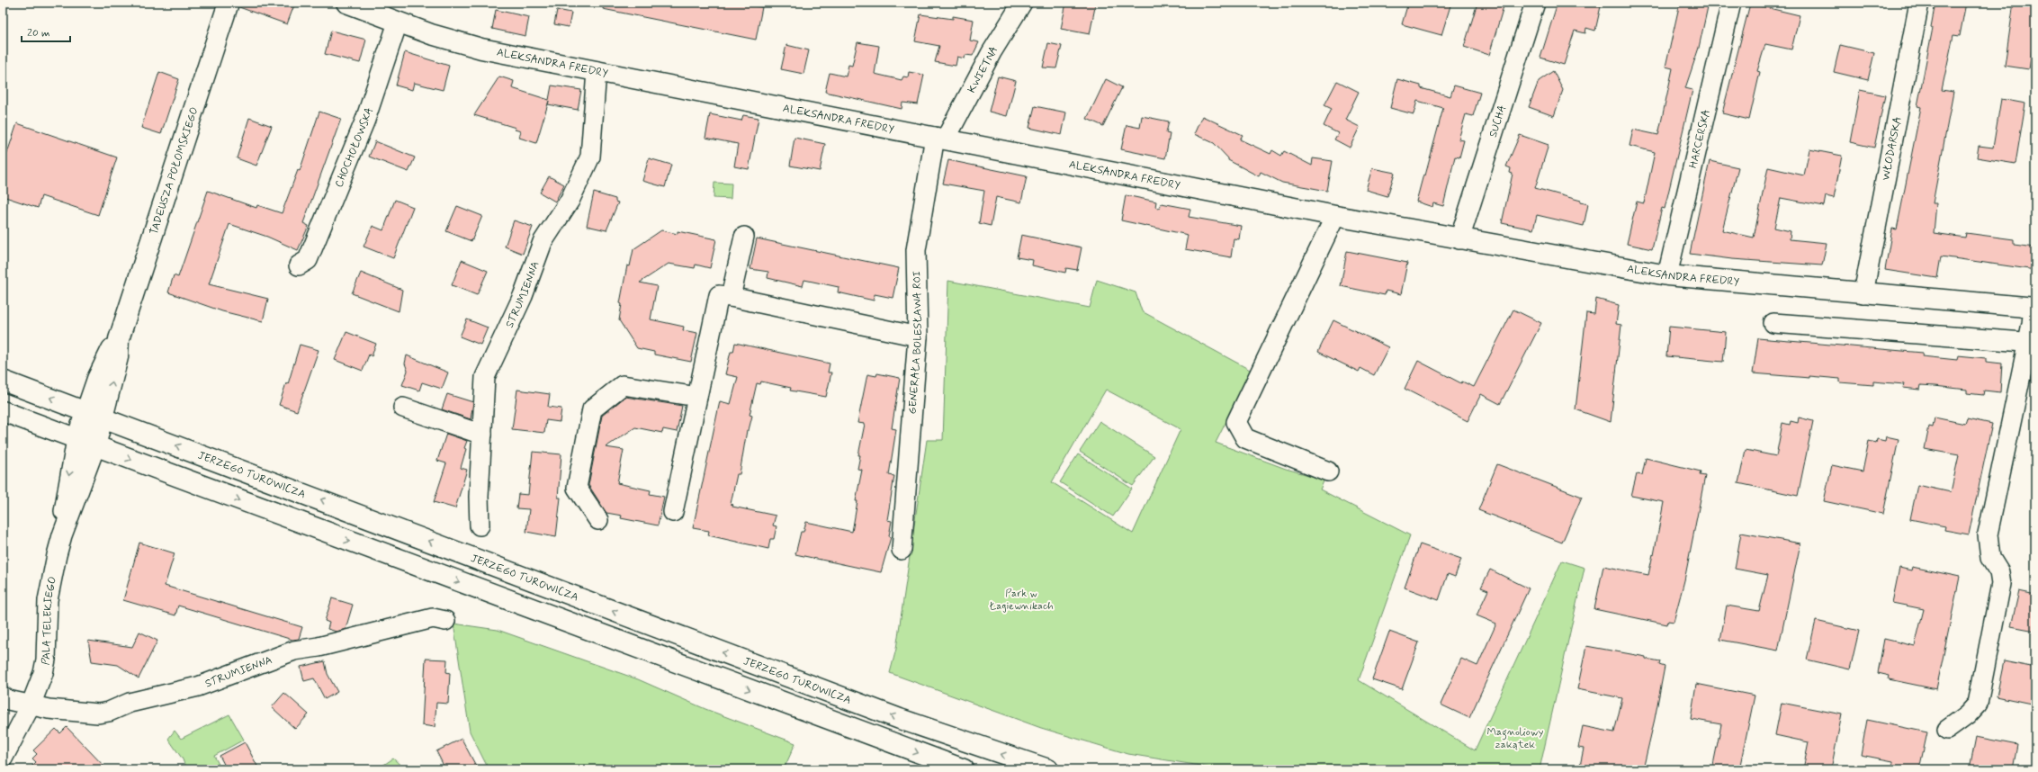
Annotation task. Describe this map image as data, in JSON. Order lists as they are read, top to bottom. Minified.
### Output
{"streets":{"street":["ALEKSANDRA FREDRY","KWIETNA","SUCHA","HARCERSKA","CHOCHOŁOWSKA","WŁODARSKA","TADEUSZA POŁOMSKIEGO","STRUMIENNA","GENERAŁA BOLESŁAWA ROI","JERZEGO TUROWICZA","PALA TELEKIEGO"]},"crossings":[["ALEKSANDRA FREDRY","KWIETNA"],["ALEKSANDRA FREDRY","SUCHA"],["ALEKSANDRA FREDRY","HARCERSKA"],["ALEKSANDRA FREDRY","CHOCHOŁOWSKA"],["ALEKSANDRA FREDRY","WŁODARSKA"],["ALEKSANDRA FREDRY","STRUMIENNA"],["ALEKSANDRA FREDRY","GENERAŁA BOLESŁAWA ROI"],["KWIETNA","GENERAŁA BOLESŁAWA ROI"],["TADEUSZA POŁOMSKIEGO","JERZEGO TUROWICZA"],["TADEUSZA POŁOMSKIEGO","PALA TELEKIEGO"],["STRUMIENNA","PALA TELEKIEGO"],["JERZEGO TUROWICZA","PALA TELEKIEGO"]],"parks":["Park w Łagiewnikach","Magnoliowy zakątek"],"scale_bar":"20 m"}
